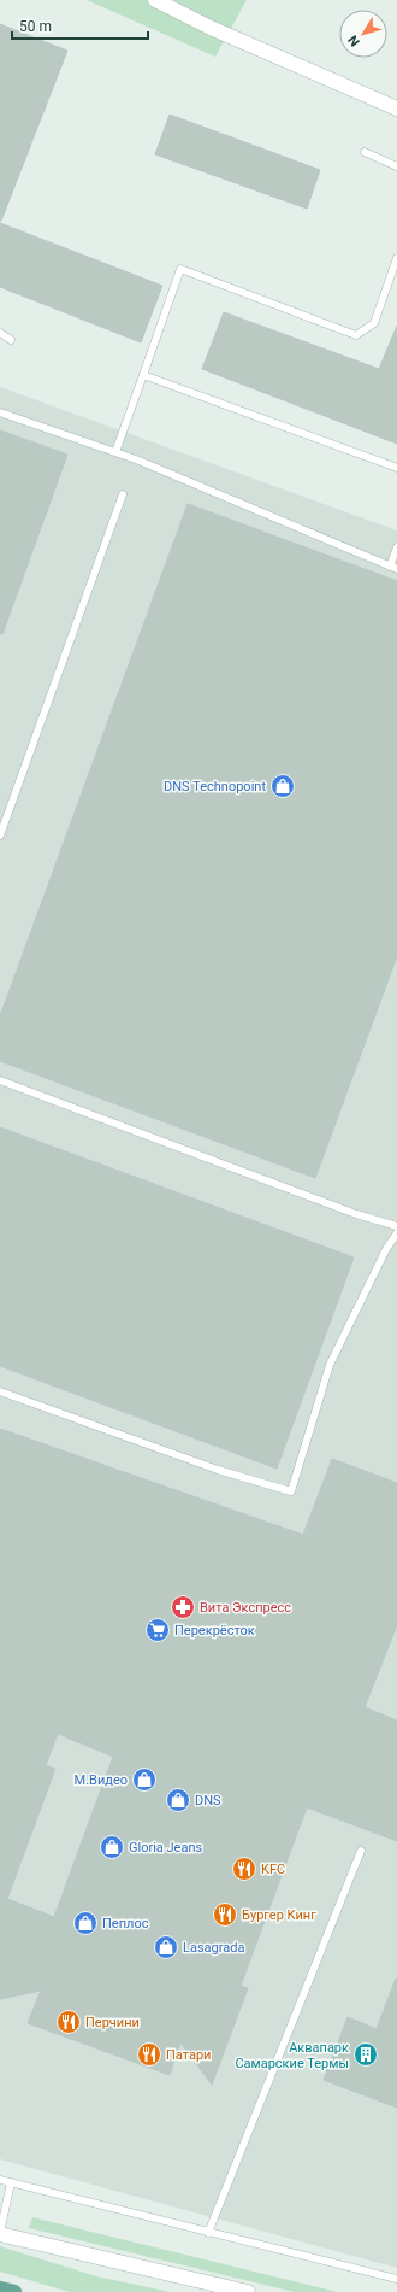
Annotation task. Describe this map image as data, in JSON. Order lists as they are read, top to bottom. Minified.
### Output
{"places":{"shop":["DNS Technopoint","М.Видео","DNS","Gloria Jeans","Пеплос","Lasagrada"],"pharmacy":["Вита Экспресс"],"supermarket":["Перекрёсток"],"restaurant":["KFC","Бургер Кинг","Перчини","Патари"],"building":["Аквапарк Самарские Термы"]},"scale_bar":"50 m","north":"bottom left"}
